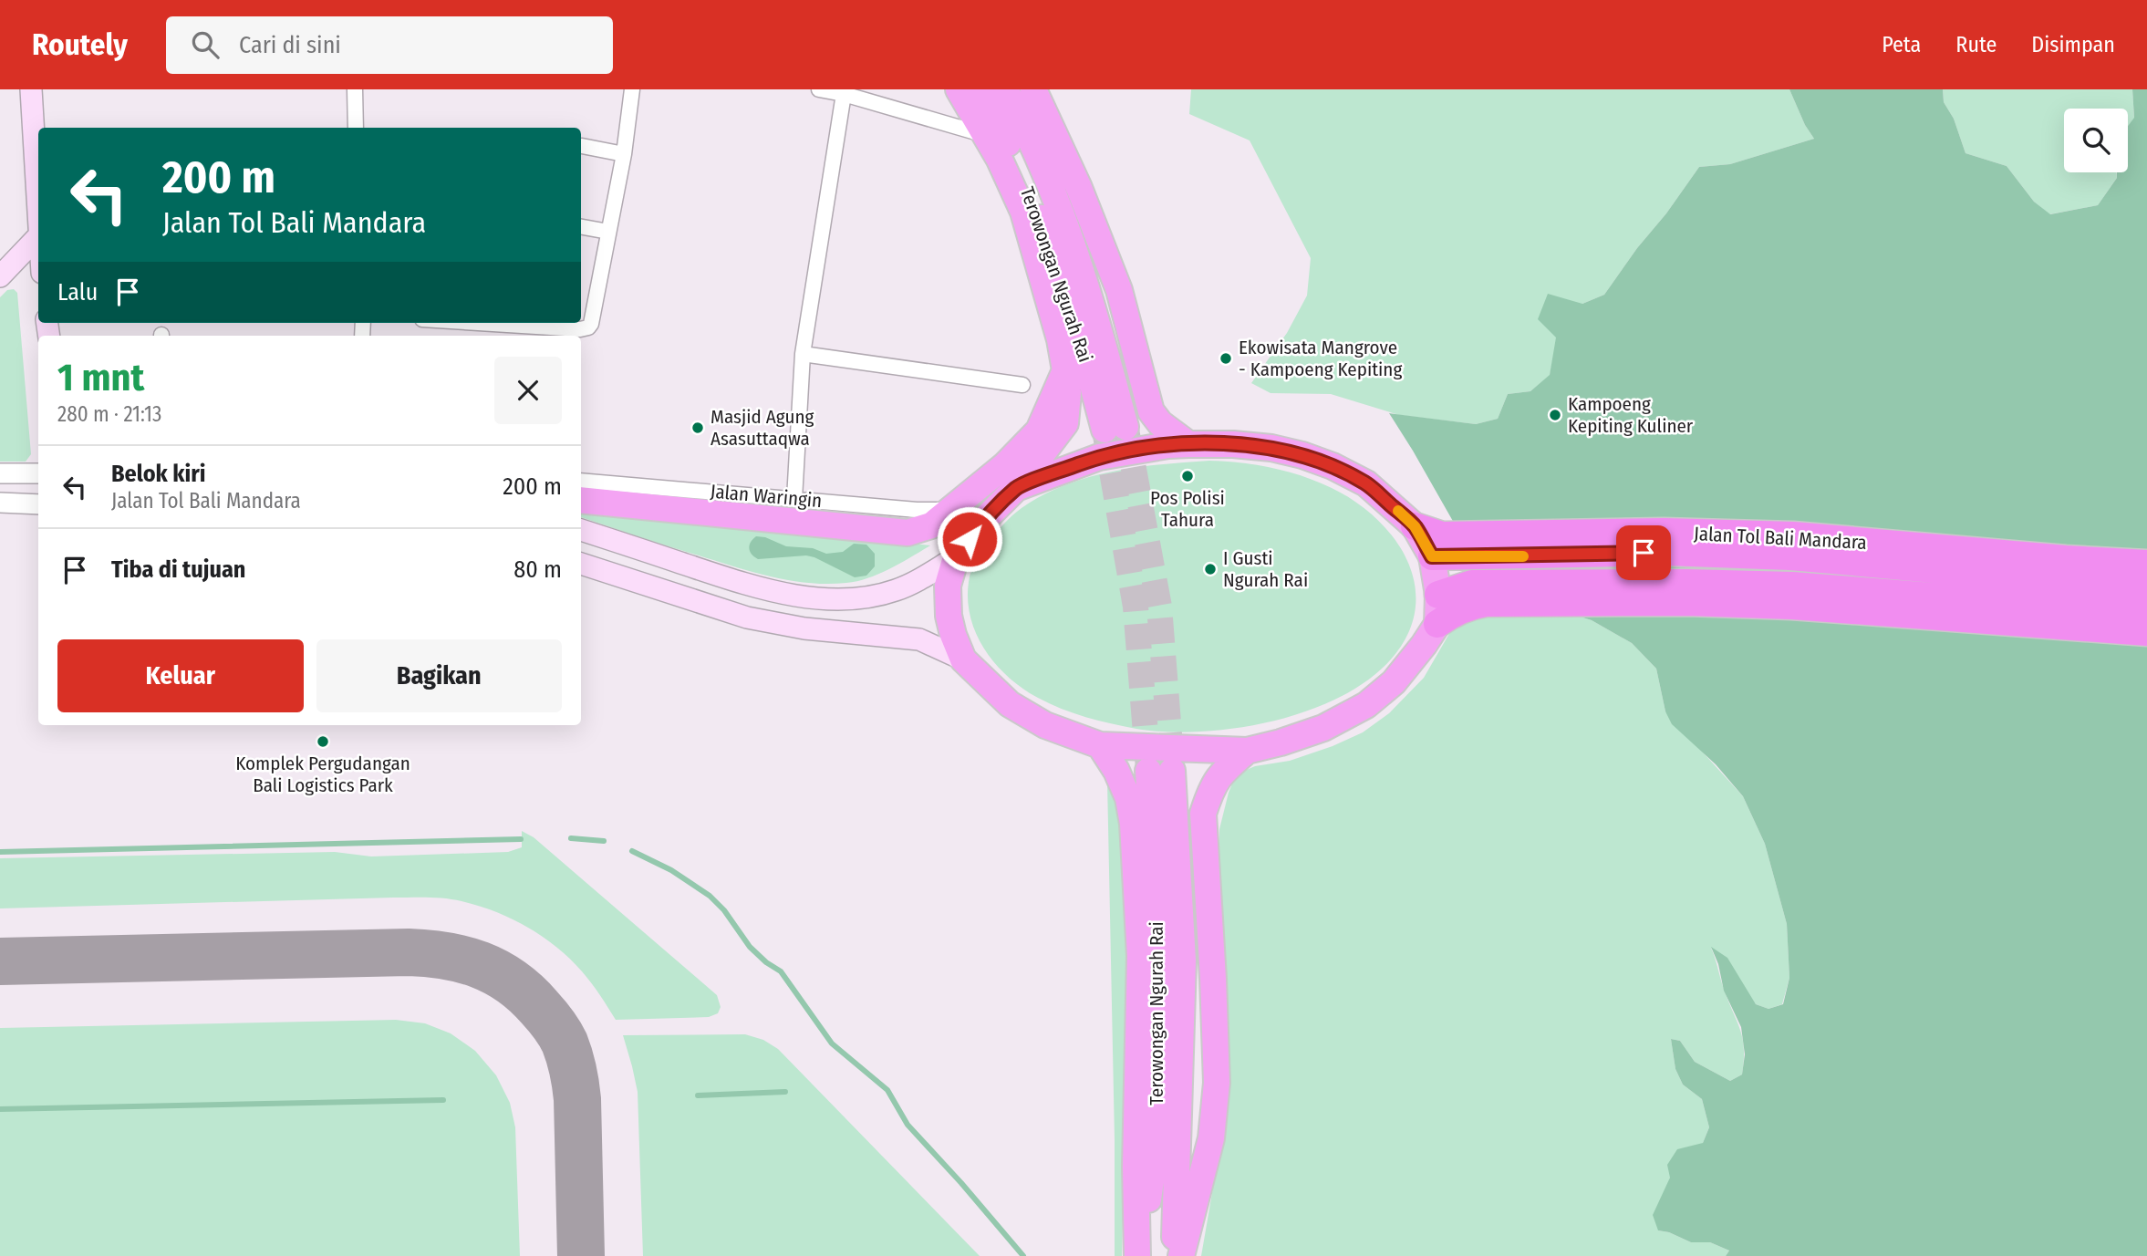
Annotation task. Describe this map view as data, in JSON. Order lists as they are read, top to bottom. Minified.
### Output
{"streets":{"highway":["Terowongan Ngurah Rai","Jalan Tol Bali Mandara"],"street":["Jalan Waringin"]},"places":["Ekowisata Mangrove - Kampoeng Kepiting","Kampoeng Kepiting Kuliner","Masjid Agung Asasuttaqwa","Pos Polisi Tahura","I Gusti Ngurah Rai","Komplek Pergudangan Bali Logistics Park"],"page":{"header":"Routely","search":"Cari di sini","nav":["Peta","Rute","Disimpan"],"turn":["200 m","Jalan Tol Bali Mandara"],"then":"Lalu","heading":["1 mnt","280 m · 21:13"],"list":[{"name":"Belok kiri","note":"Jalan Tol Bali Mandara","value":"200 m"},{"name":"Tiba di tujuan","value":"80 m"}],"buttons":["Keluar","Bagikan"]}}
